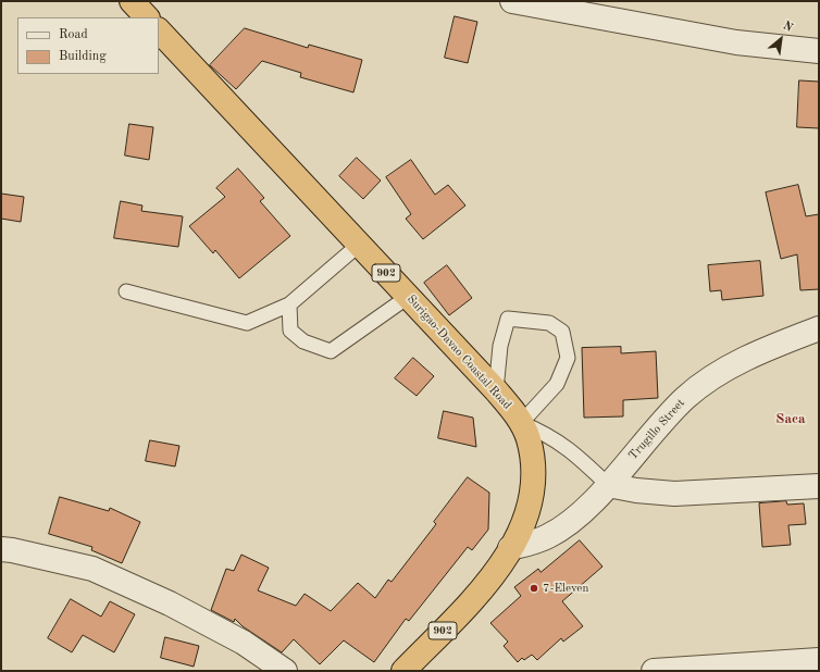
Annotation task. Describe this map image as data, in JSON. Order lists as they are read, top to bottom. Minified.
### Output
{"streets":{"highway":["902","Surigao-Davao Coastal Road"],"street":["Trugillo Street"]},"crossings":[["Surigao-Davao Coastal Road","Trugillo Street"]],"districts":["Saca"],"places":["7-Eleven"],"legend":["Road","Building"],"north":"top right"}
